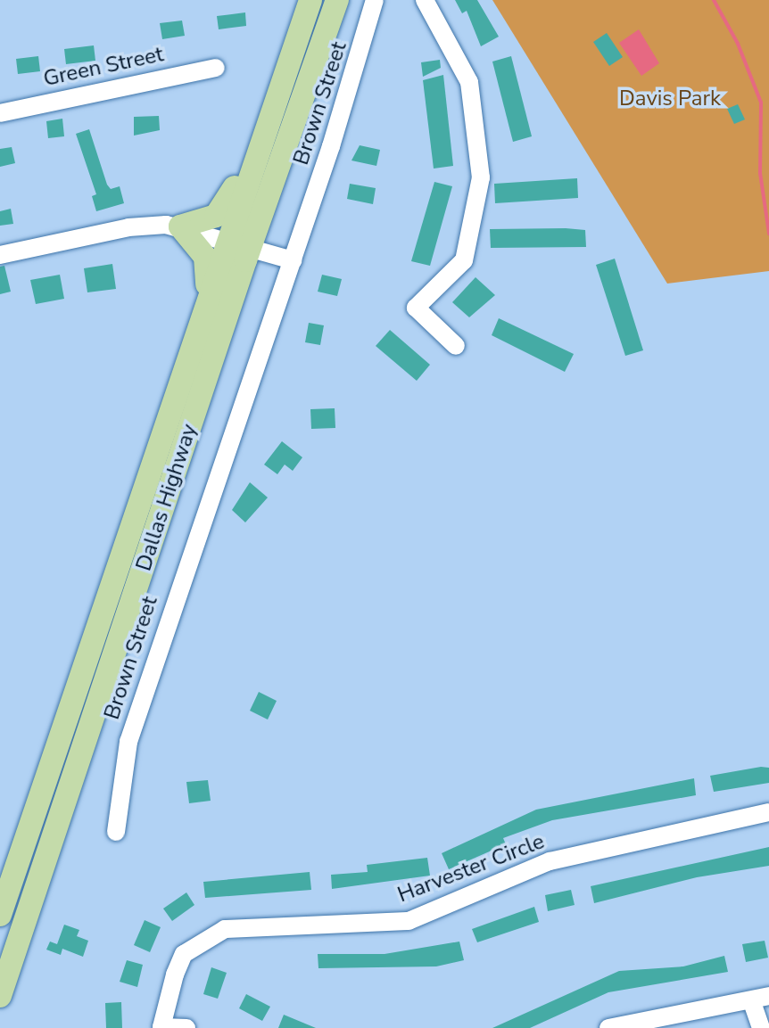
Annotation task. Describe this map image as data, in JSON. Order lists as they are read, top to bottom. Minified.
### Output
{"streets":{"main road":["Dallas Highway"],"street":["Green Street","Brown Street","Harvester Circle"]},"parks":["Davis Park"]}
